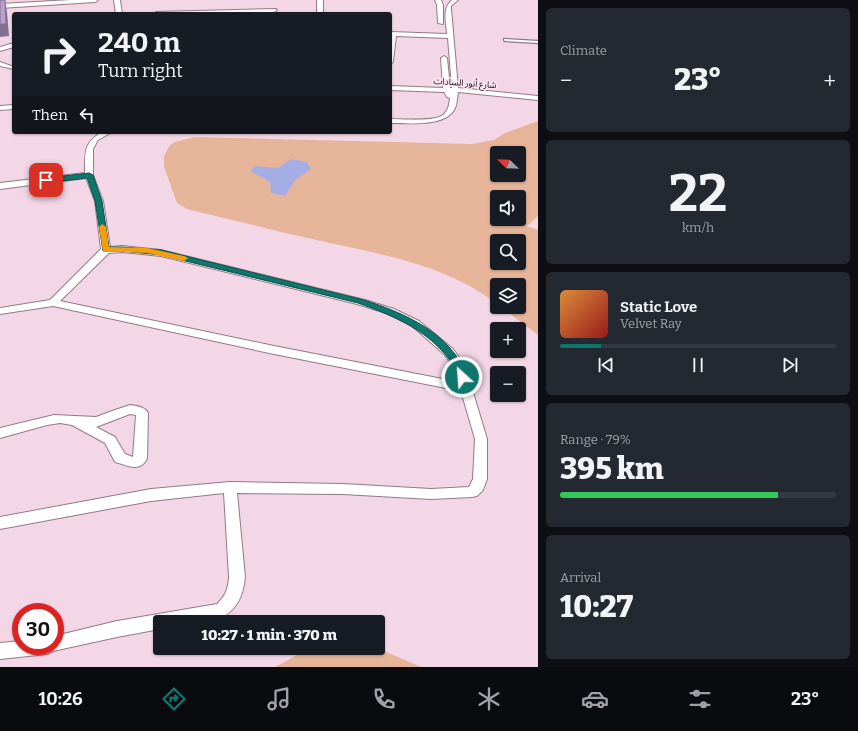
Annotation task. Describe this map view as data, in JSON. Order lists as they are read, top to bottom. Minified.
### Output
{"streets":{"street":["شارع أنور السادات"]},"north":"top left","page":{"tile":["Climate",["22","km/h"],["Range · 79%","395 km"],["Arrival","10:27"]],"turn":["240 m","Turn right"],"heat":["−","23°","+"],"then":"Then","map_buttons":["+","−"],"song":["Static Love","Velvet Ray"],"limit":"30","trip":"10:27 · 1 min · 370 m","tabs":["10:26","23°"]}}
